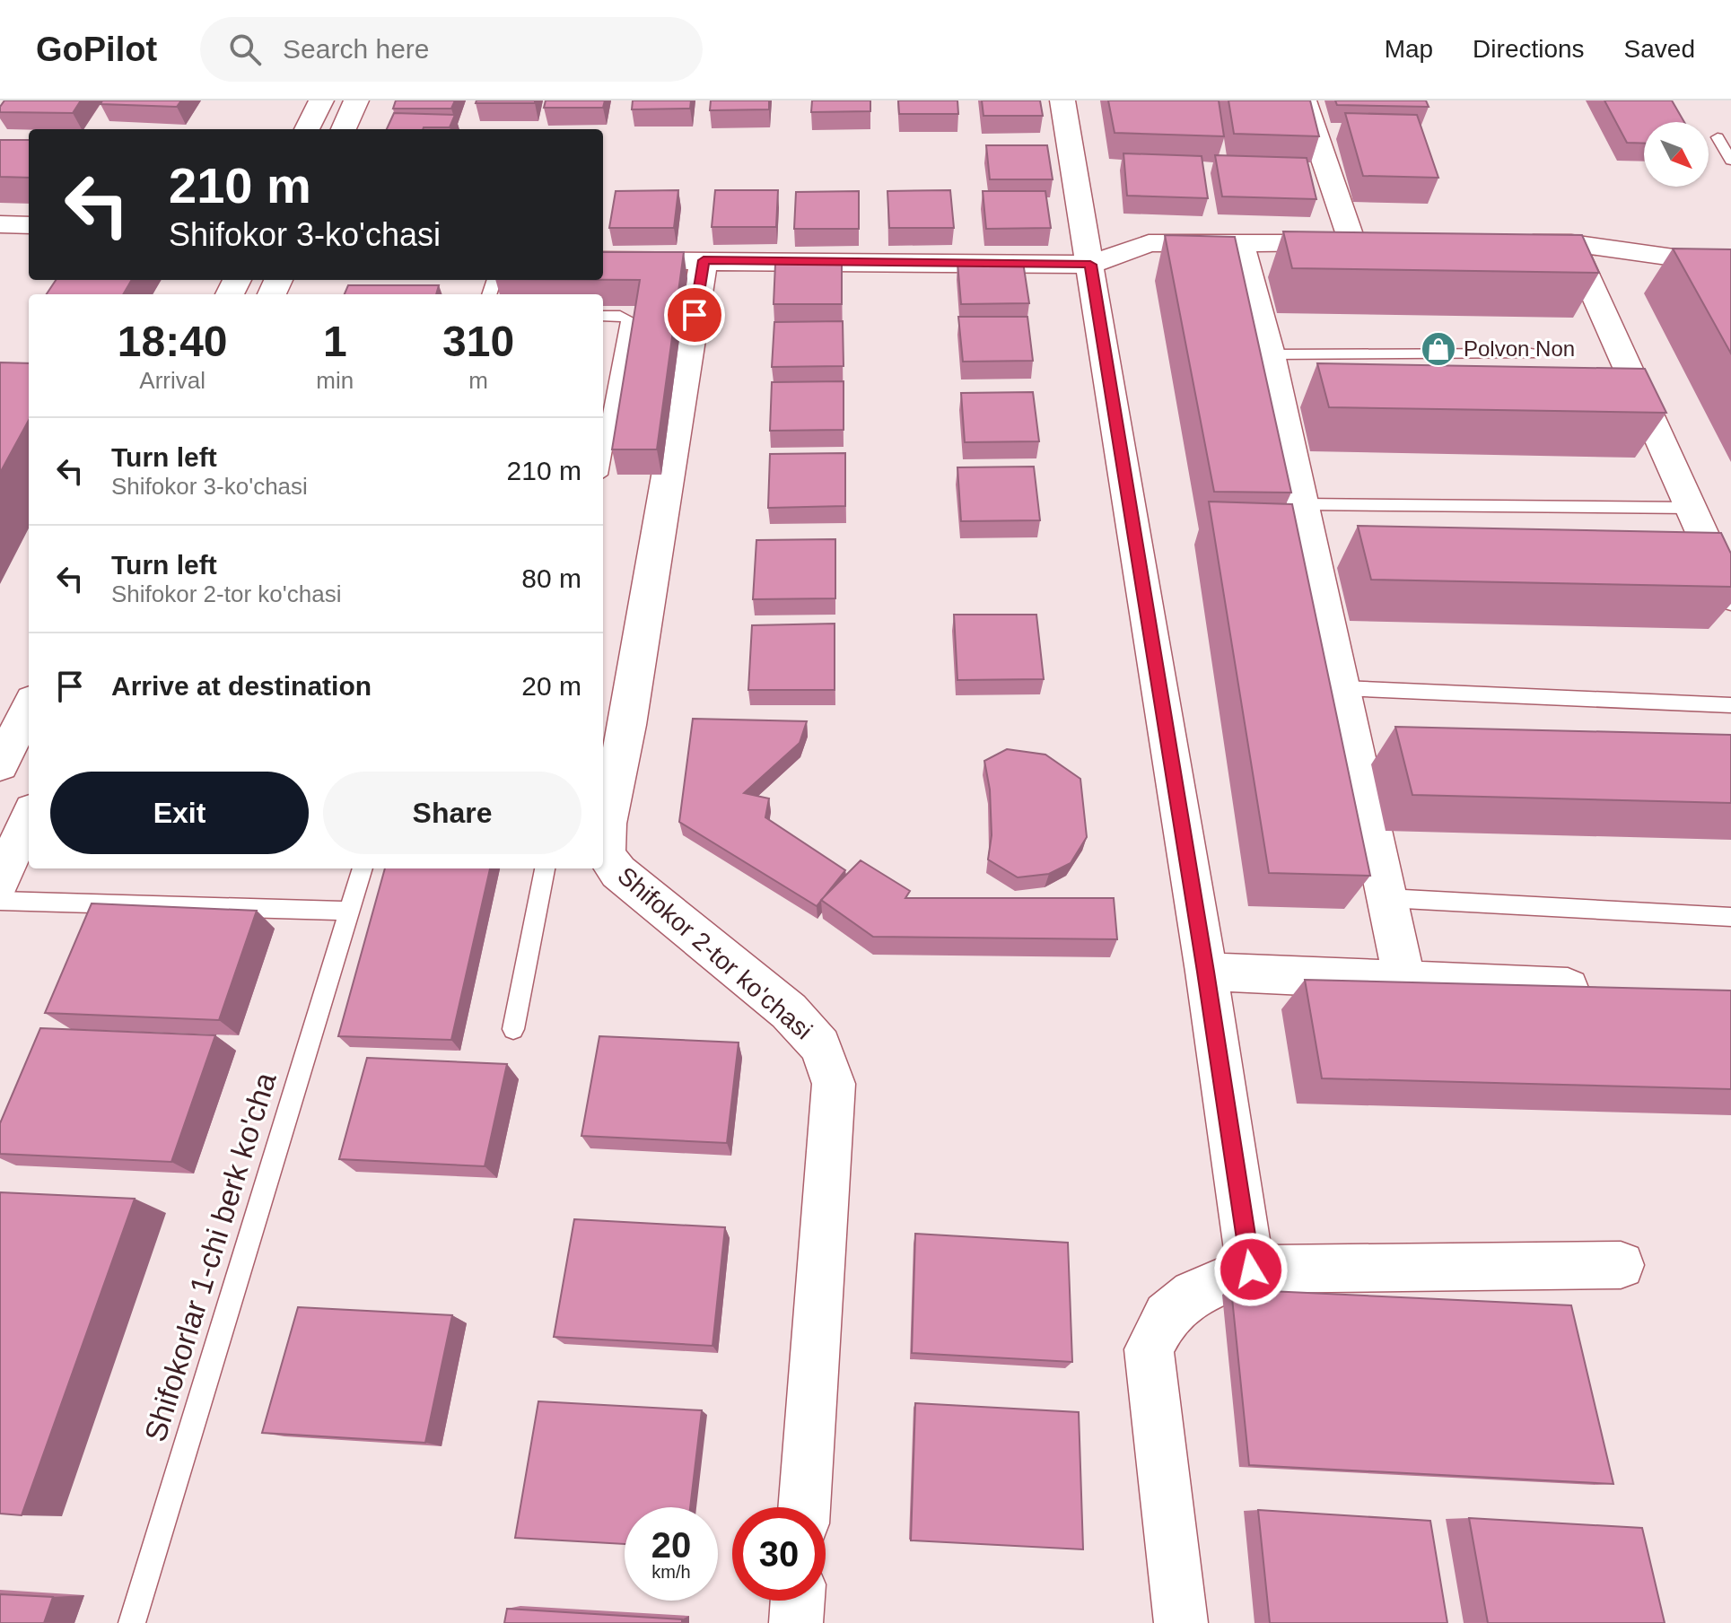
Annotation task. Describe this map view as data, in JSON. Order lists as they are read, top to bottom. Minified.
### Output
{"streets":{"street":["Shifokor 2-tor ko'chasi"],"lane":["Shifokorlar 1-chi berk ko'cha"]},"places":{"shop":["Polvon Non"]},"north":"bottom right","page":{"header":"GoPilot","search":"Search here","nav":["Map","Directions","Saved"],"turn":["210 m","Shifokor 3-ko'chasi"],"eta":["18:40","Arrival","1","min","310","m"],"list":[{"name":"Turn left","note":"Shifokor 3-ko'chasi","value":"210 m"},{"name":"Turn left","note":"Shifokor 2-tor ko'chasi","value":"80 m"},{"name":"Arrive at destination","value":"20 m"}],"buttons":["Exit","Share"],"speed":"20 km/h","limit":"30"}}
